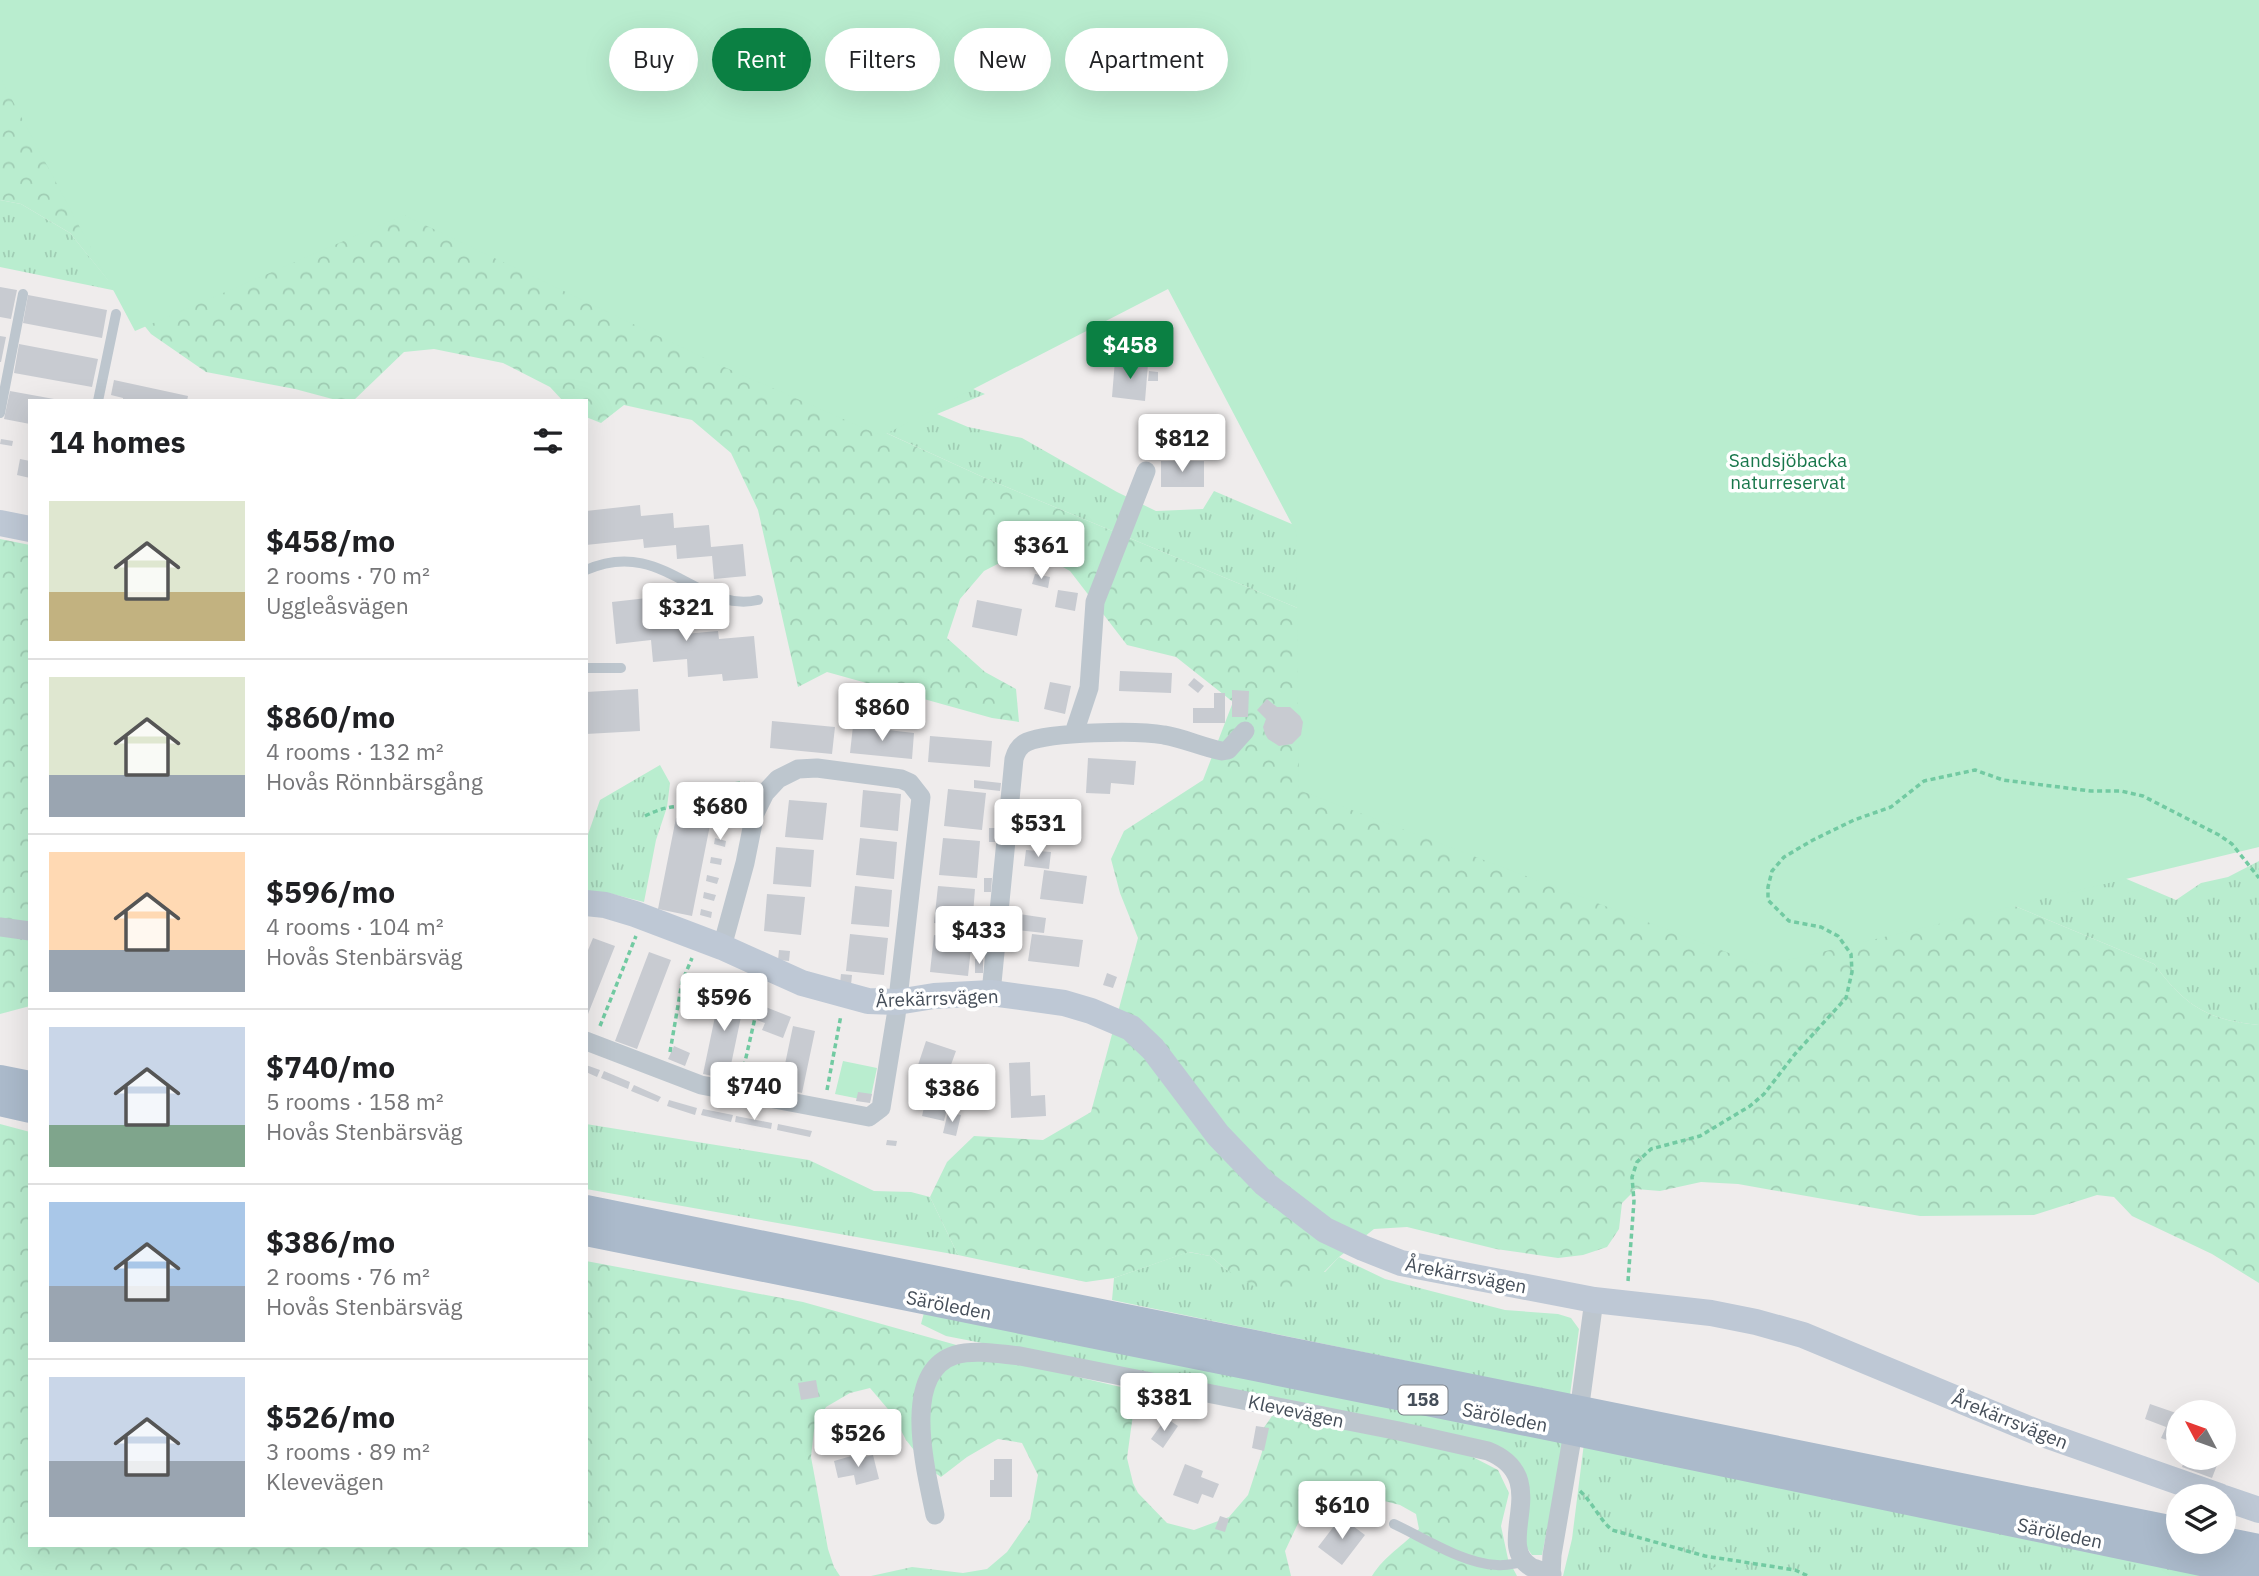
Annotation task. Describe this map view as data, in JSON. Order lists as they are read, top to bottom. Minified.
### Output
{"streets":{"main road":["Säröleden","158"],"street":["Årekärrsvägen","Klevevägen"]},"parks":["Sandsjöbacka naturreservat"],"north":"top left","page":{"chip":["Buy","Rent","Filters","New","Apartment"],"price":["$458","$812","$361","$321","$860","$680","$531","$433","$596","$740","$386","$381","$526","$610"],"heading":"14 homes","list":[{"name":"$458/mo","note":"2 rooms · 70 m² · Uggleåsvägen"},{"name":"$860/mo","note":"4 rooms · 132 m² · Hovås Rönnbärsgång"},{"name":"$596/mo","note":"4 rooms · 104 m² · Hovås Stenbärsväg"},{"name":"$740/mo","note":"5 rooms · 158 m² · Hovås Stenbärsväg"},{"name":"$386/mo","note":"2 rooms · 76 m² · Hovås Stenbärsväg"},{"name":"$526/mo","note":"3 rooms · 89 m² · Klevevägen"}]}}
